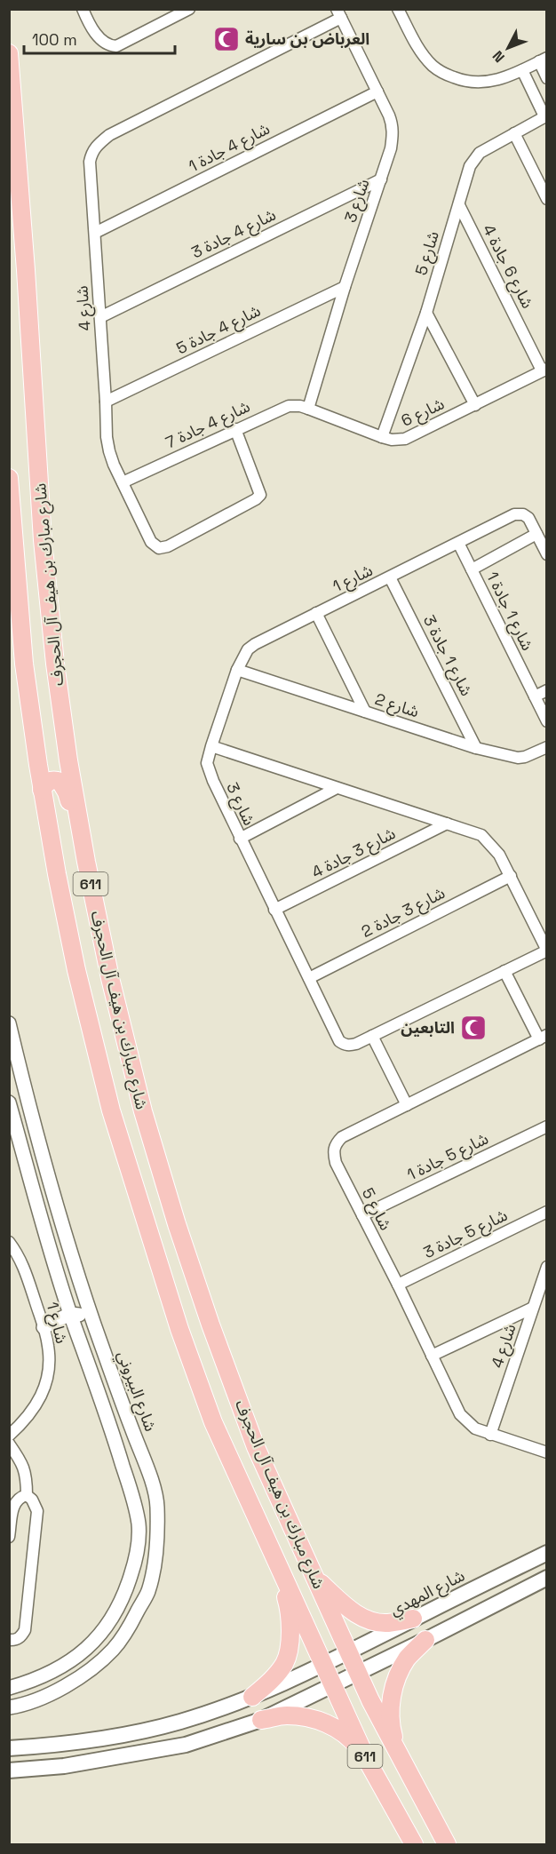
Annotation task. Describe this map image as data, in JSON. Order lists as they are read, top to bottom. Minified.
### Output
{"streets":{"main road":["شارع مبارك بن هيف آل الحجرف","611","شارع المهدي"],"street":["شارع 4 جادة 1","شارع 3","شارع 4 جادة 3","شارع 5","شارع 6 جادة 4","شارع 4","شارع 4 جادة 5","شارع 6","شارع 4 جادة 7","شارع 1","شارع 1 جادة 1","شارع 1 جادة 3","شارع 2","شارع 3 جادة 4","شارع 3 جادة 2","شارع 5 جادة 1","شارع 5 جادة 3","شارع البيروني"]},"crossings":[["شارع 4 جادة 1","شارع 3"],["شارع 4 جادة 1","شارع 4"],["شارع 3","شارع 4 جادة 3"],["شارع 3","شارع 4"],["شارع 3","شارع 4 جادة 5"],["شارع 3","شارع 6"],["شارع 3","شارع 4 جادة 7"],["شارع 3","شارع 1"],["شارع 3","شارع 3 جادة 4"],["شارع 3","شارع 3 جادة 2"],["شارع 4 جادة 3","شارع 4"],["شارع 5","شارع 6 جادة 4"],["شارع 5","شارع 4"],["شارع 5","شارع 6"],["شارع 5","شارع 5 جادة 1"],["شارع 5","شارع 5 جادة 3"],["شارع 6 جادة 4","شارع 6"],["شارع 4","شارع 4 جادة 5"],["شارع 4","شارع 4 جادة 7"],["شارع 6","شارع 4 جادة 7"],["شارع 1","شارع 1 جادة 1"],["شارع 1","شارع 1 جادة 3"],["شارع 1","شارع 2"],["شارع مبارك بن هيف آل الحجرف","شارع المهدي"],["شارع 1 جادة 3","شارع 2"]],"places":{"mosque":["العرباض بن سارية","التابعين"]},"scale_bar":"100 m","north":"bottom left"}
